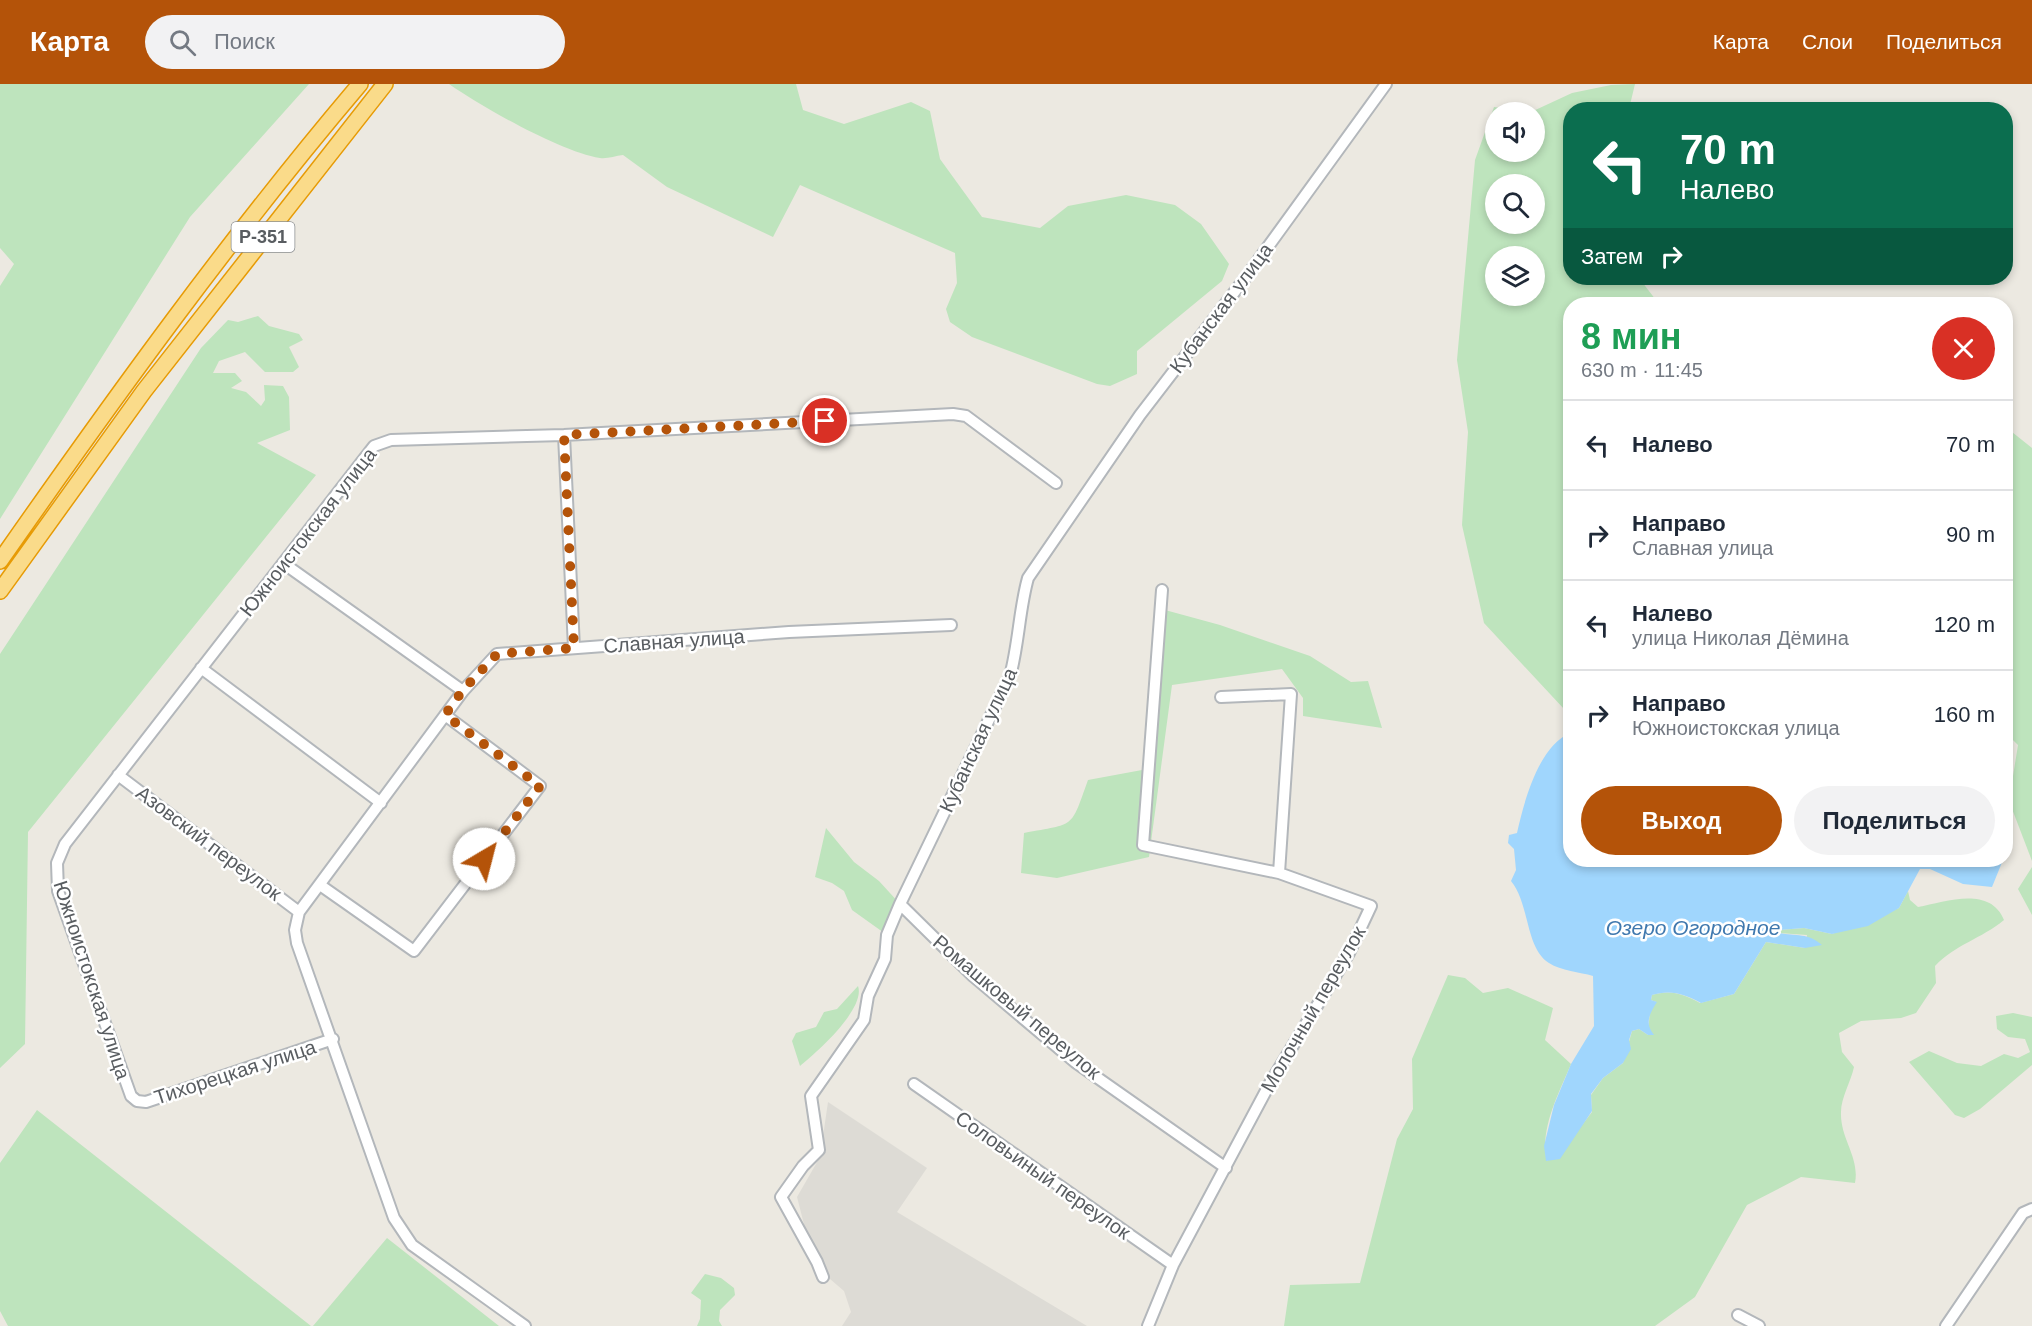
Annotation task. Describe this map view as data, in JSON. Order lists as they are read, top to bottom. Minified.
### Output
{"streets":{"highway":["Р-351"],"street":["Кубанская улица","Южноистокская улица","Славная улица","Азовский переулок","Ромашковый переулок","Молочный переулок","Тихорецкая улица","Соловьиный переулок"]},"crossings":[["Кубанская улица","Ромашковый переулок"],["Южноистокская улица","Азовский переулок"],["Южноистокская улица","Тихорецкая улица"],["Славная улица","Азовский переулок"],["Ромашковый переулок","Молочный переулок"],["Молочный переулок","Соловьиный переулок"]],"water":["Озеро Огородное"],"page":{"header":"Карта","search":"Поиск","nav":["Карта","Слои","Поделиться"],"turn":["70 m","Налево"],"then":"Затем","heading":["8 мин","630 m · 11:45"],"list":[{"name":"Налево","value":"70 m"},{"name":"Направо","note":"Славная улица","value":"90 m"},{"name":"Налево","note":"улица Николая Дёмина","value":"120 m"},{"name":"Направо","note":"Южноистокская улица","value":"160 m"}],"buttons":["Выход","Поделиться"]}}
